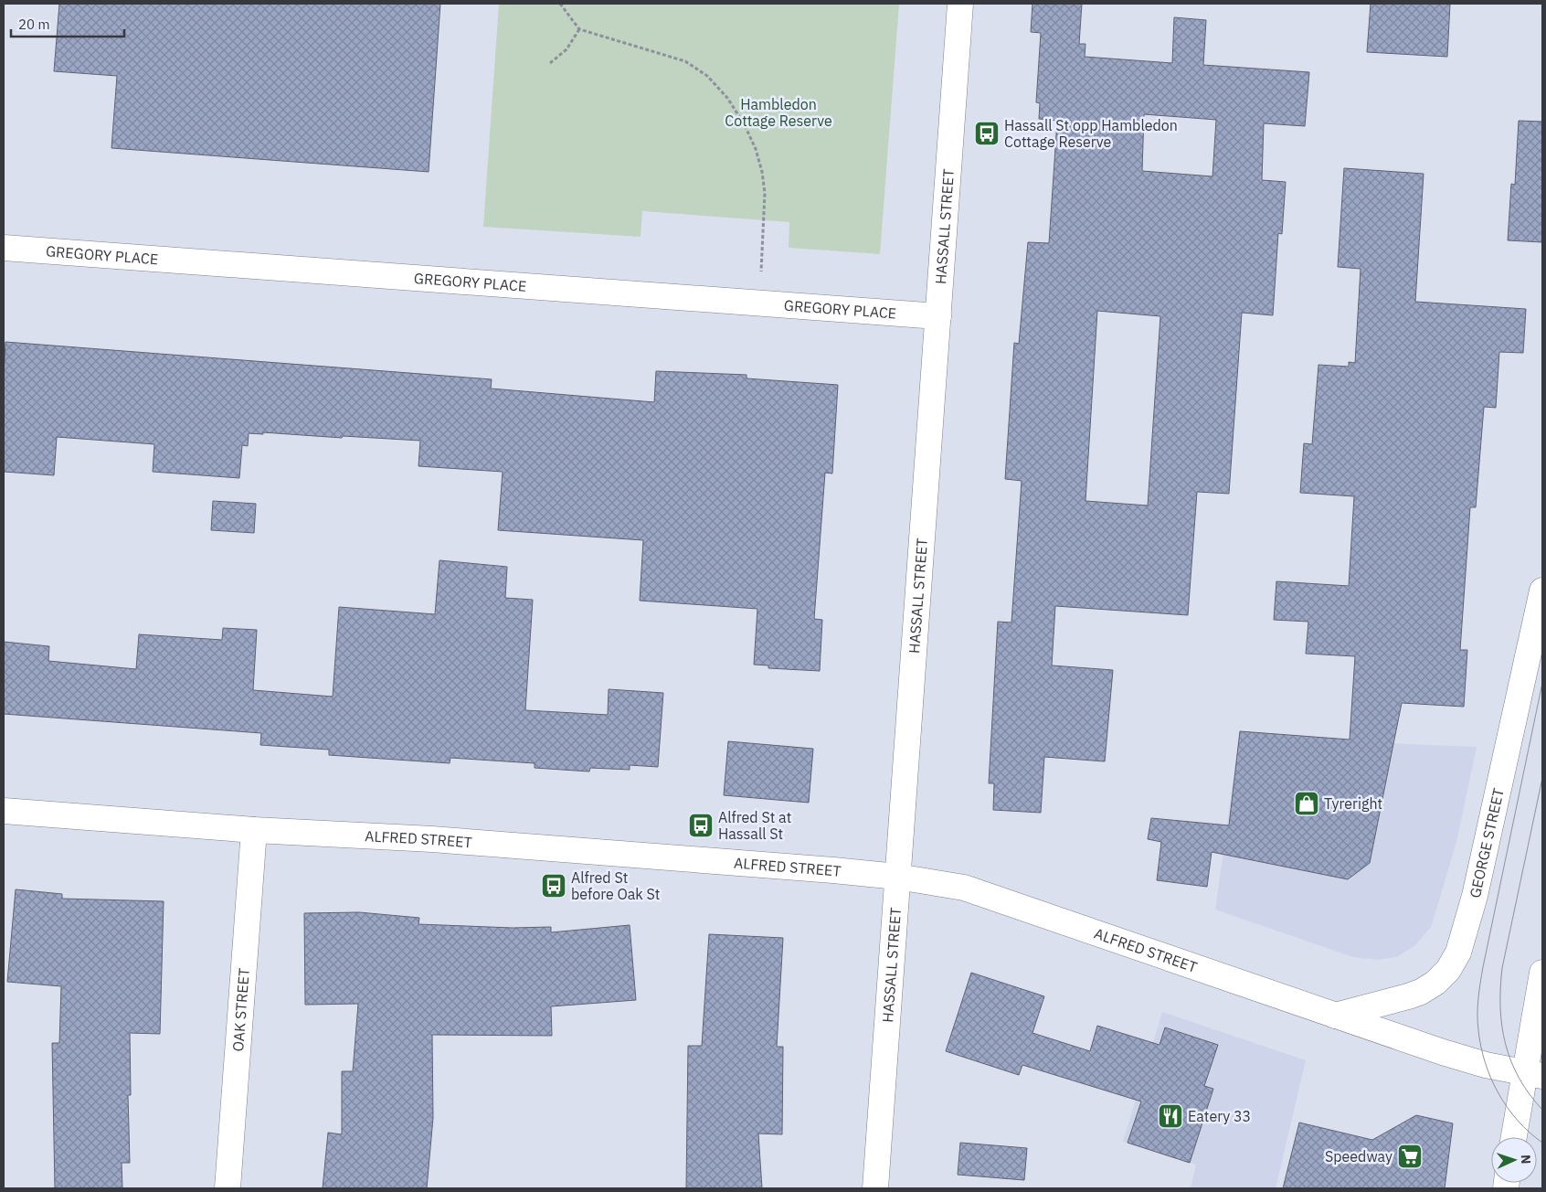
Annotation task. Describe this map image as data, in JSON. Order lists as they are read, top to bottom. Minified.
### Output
{"streets":{"street":["HASSALL STREET","GREGORY PLACE","ALFRED STREET","GEORGE STREET","OAK STREET"]},"crossings":[["HASSALL STREET","GREGORY PLACE"],["HASSALL STREET","ALFRED STREET"],["ALFRED STREET","GEORGE STREET"],["ALFRED STREET","OAK STREET"]],"parks":["Hambledon Cottage Reserve"],"places":{"bus stop":["Hassall St opp Hambledon Cottage Reserve","Alfred St at Hassall St","Alfred St before Oak St"],"shop":["Tyreright"],"restaurant":["Eatery 33"],"supermarket":["Speedway"]},"scale_bar":"20 m","north":"right"}
